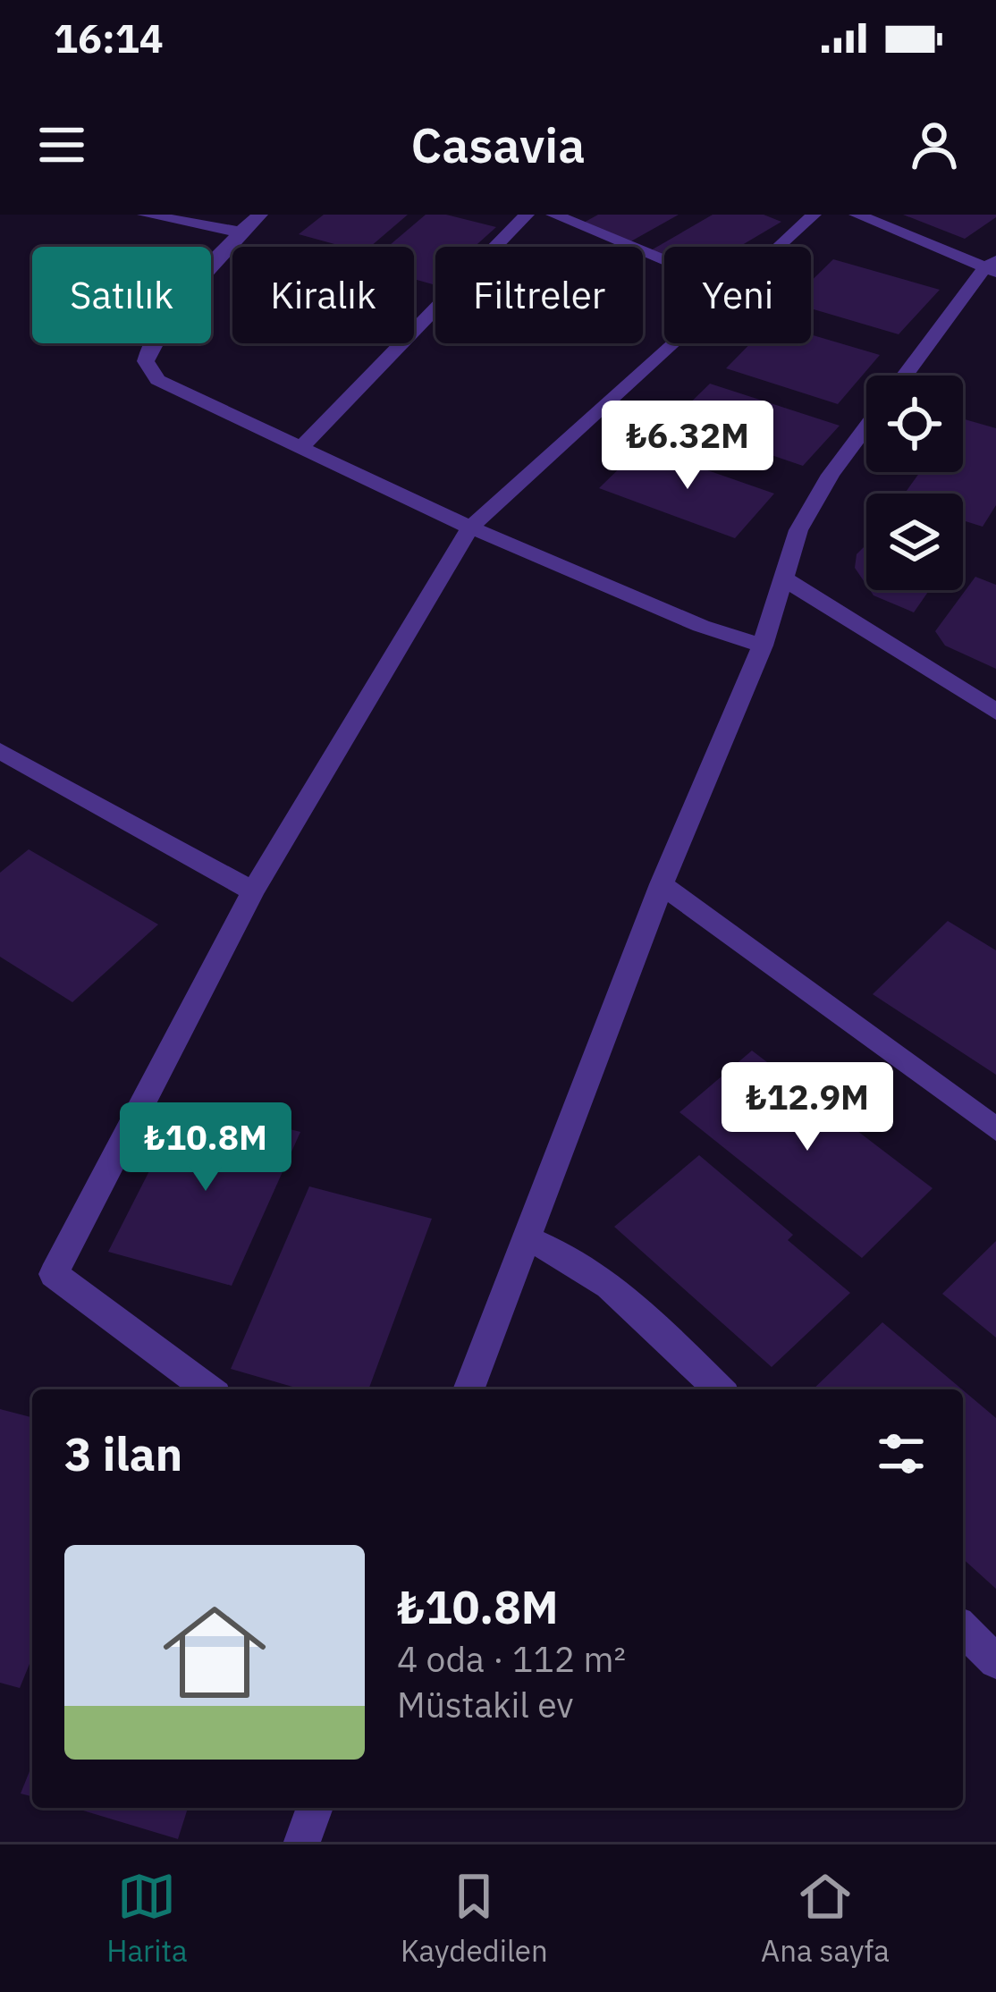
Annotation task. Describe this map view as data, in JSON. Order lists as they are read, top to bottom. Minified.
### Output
{"page":{"status":"16:14","header":"Casavia","chip":["Satılık","Kiralık","Filtreler","Yeni"],"price":["₺6.32M","₺12.9M","₺10.8M"],"heading":"3 ilan","list":[{"name":"₺10.8M","note":"4 oda · 112 m² · Müstakil ev"}],"tabs":["Harita","Kaydedilen","Ana sayfa"]}}
